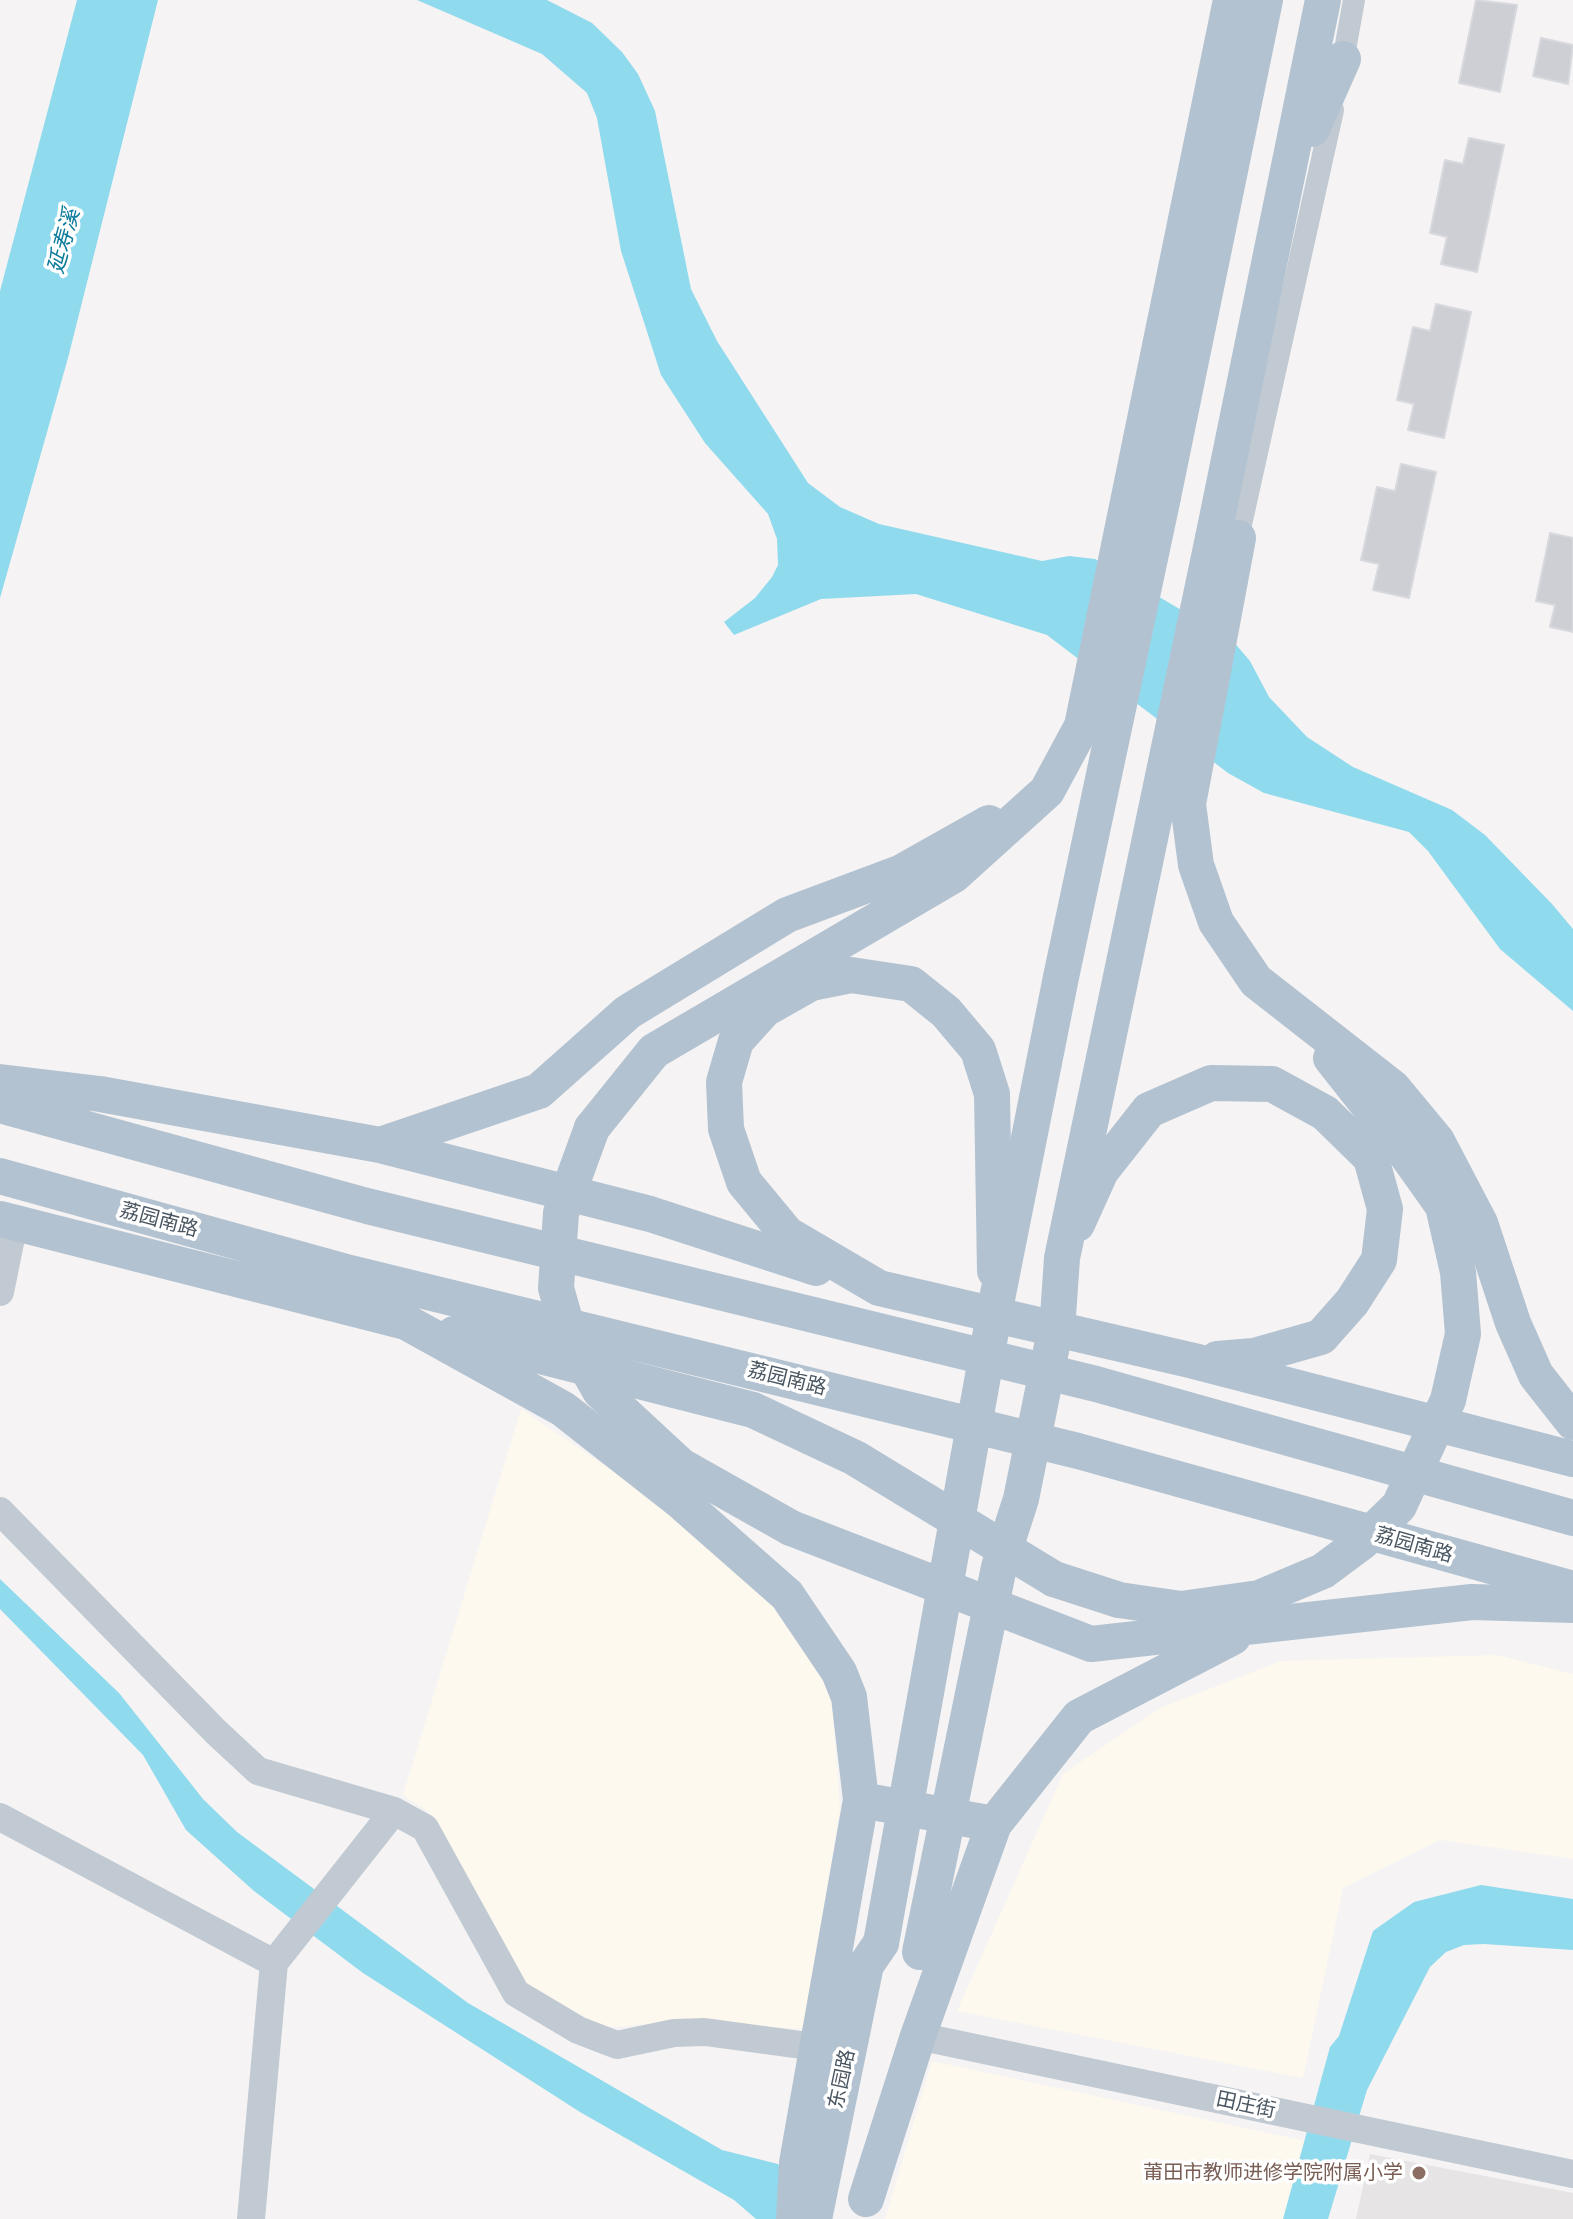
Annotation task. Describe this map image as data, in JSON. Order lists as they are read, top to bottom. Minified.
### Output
{"streets":{"main road":["荔园南路","东园路"],"street":["田庄街"]},"water":["延寿溪"],"places":["莆田市教师进修学院附属小学"]}
